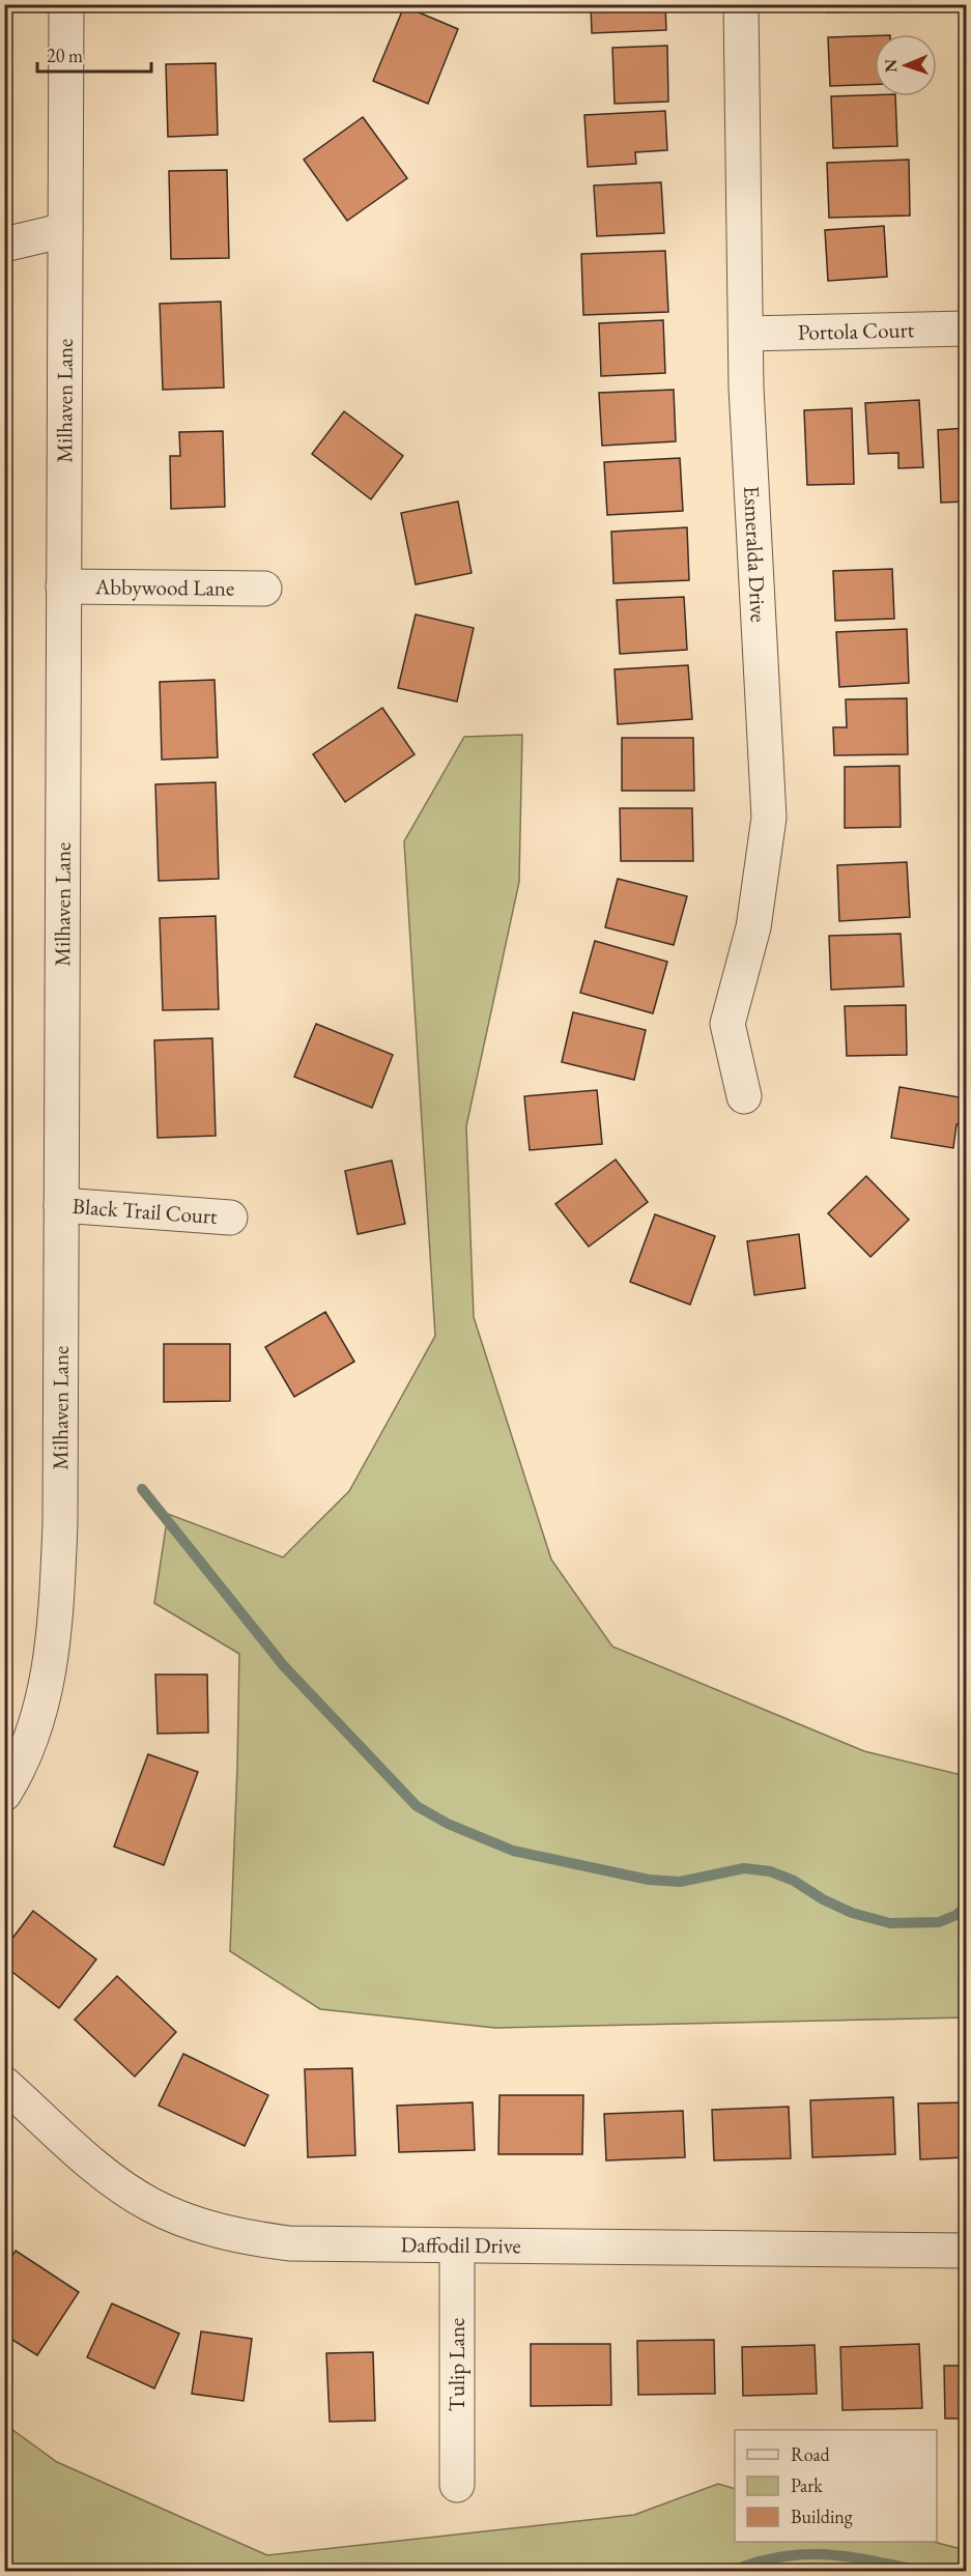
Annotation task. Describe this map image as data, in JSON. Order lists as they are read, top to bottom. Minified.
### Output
{"streets":{"street":["Portola Court","Milhaven Lane","Esmeralda Drive","Abbywood Lane","Black Trail Court","Daffodil Drive","Tulip Lane"]},"crossings":[["Portola Court","Esmeralda Drive"],["Milhaven Lane","Abbywood Lane"],["Milhaven Lane","Black Trail Court"],["Daffodil Drive","Tulip Lane"]],"legend":["Road","Park","Building"],"scale_bar":"20 m","north":"left"}
